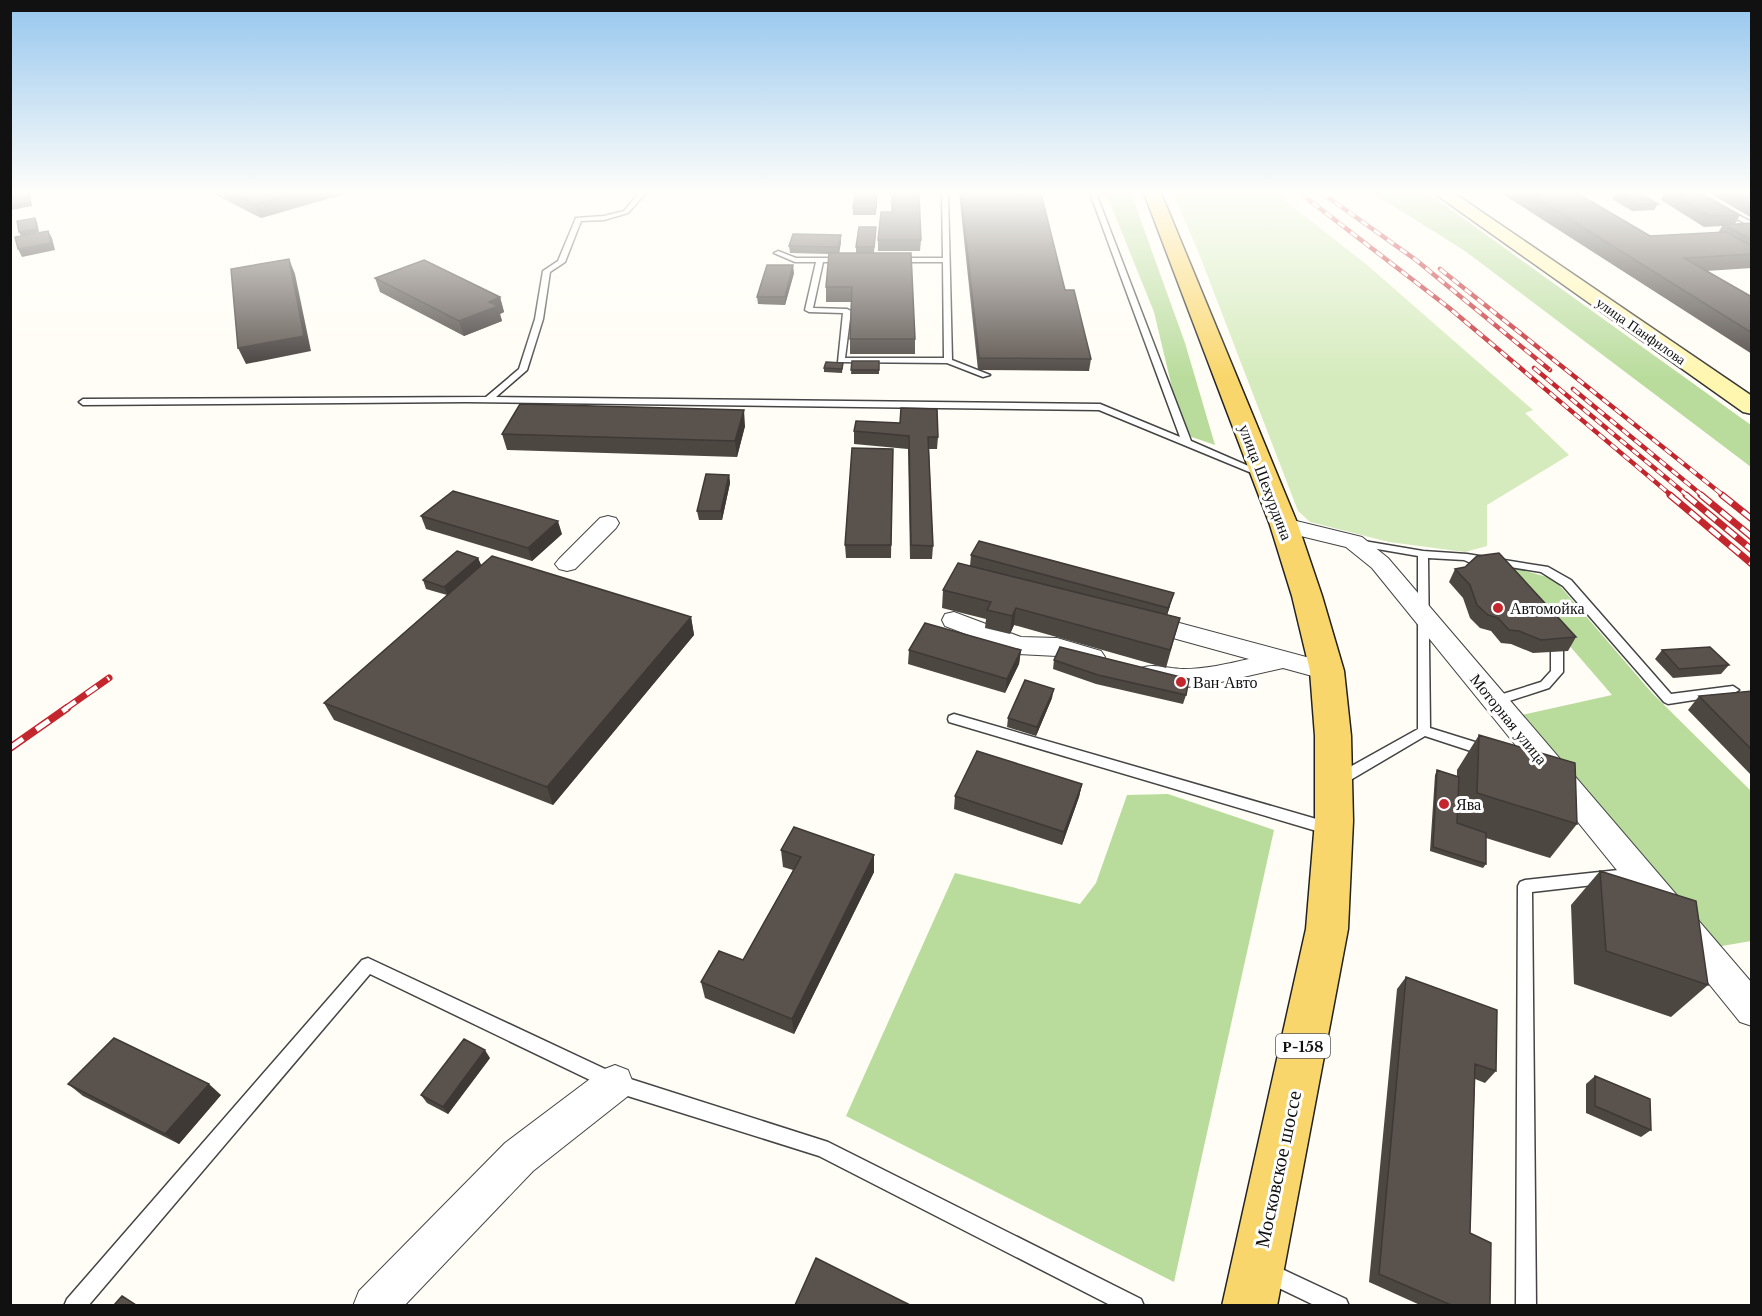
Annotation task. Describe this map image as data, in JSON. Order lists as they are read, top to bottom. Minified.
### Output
{"streets":{"main road":["улица Панфилова","улица Шехурдина","Р-158","Московское шоссе"],"street":["Моторная улица"]},"crossings":[["улица Шехурдина","Моторная улица"],["улица Шехурдина","Московское шоссе"]],"places":["Автомойка","Ван Авто","Ява"]}
